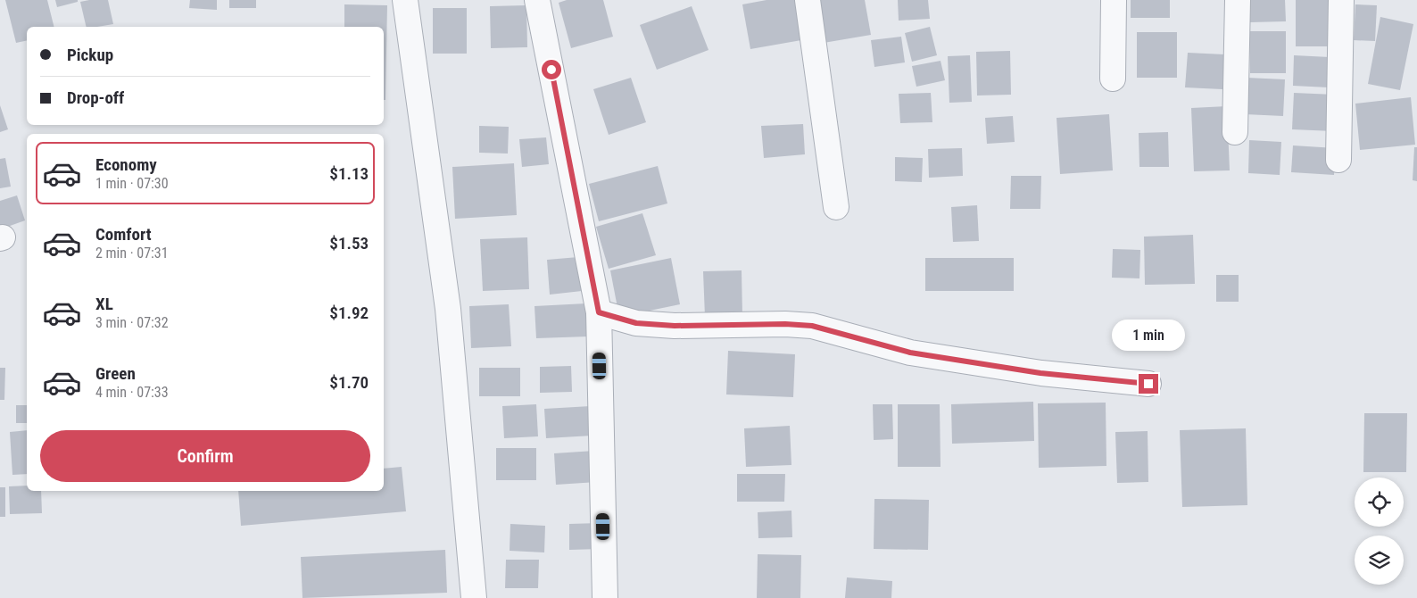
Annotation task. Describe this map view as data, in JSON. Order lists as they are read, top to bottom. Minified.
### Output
{"page":{"banner":["Pickup","Drop-off"],"list":[{"name":"Economy","note":"1 min · 07:30","value":"$1.13"},{"name":"Comfort","note":"2 min · 07:31","value":"$1.53"},{"name":"XL","note":"3 min · 07:32","value":"$1.92"},{"name":"Green","note":"4 min · 07:33","value":"$1.70"}],"bubble":"1 min","buttons":"Confirm"}}
